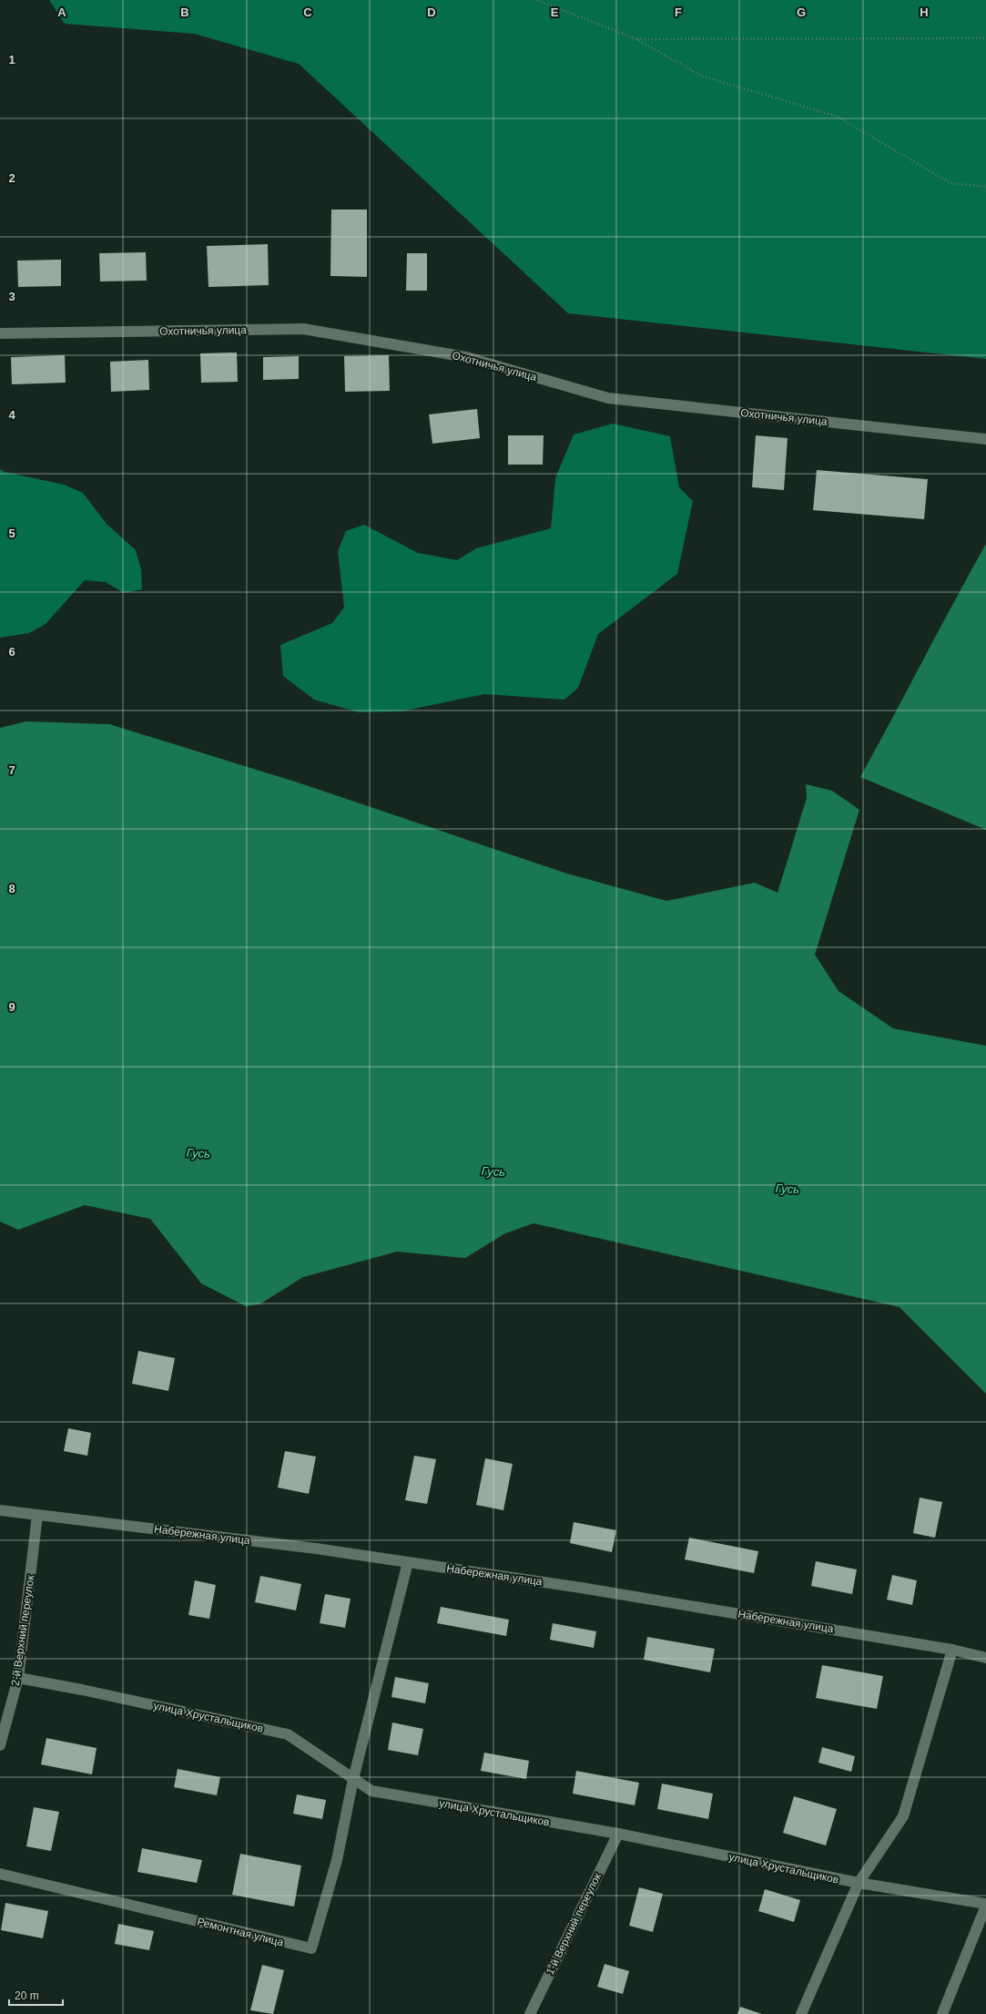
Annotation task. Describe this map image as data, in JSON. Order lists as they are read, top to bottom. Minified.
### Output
{"streets":{"street":["Охотничья улица","Набережная улица","2-й Верхний переулок","улица Хрустальщиков","1-й Верхний переулок","Ремонтная улица"]},"crossings":[["Набережная улица","2-й Верхний переулок"],["2-й Верхний переулок","улица Хрустальщиков"],["улица Хрустальщиков","1-й Верхний переулок"],["улица Хрустальщиков","Ремонтная улица"]],"water":["Гусь"],"scale_bar":"20 m","grid":{"columns":["A","B","C","D","E","F","G","H"],"rows":["1","2","3","4","5","6","7","8","9"]}}
